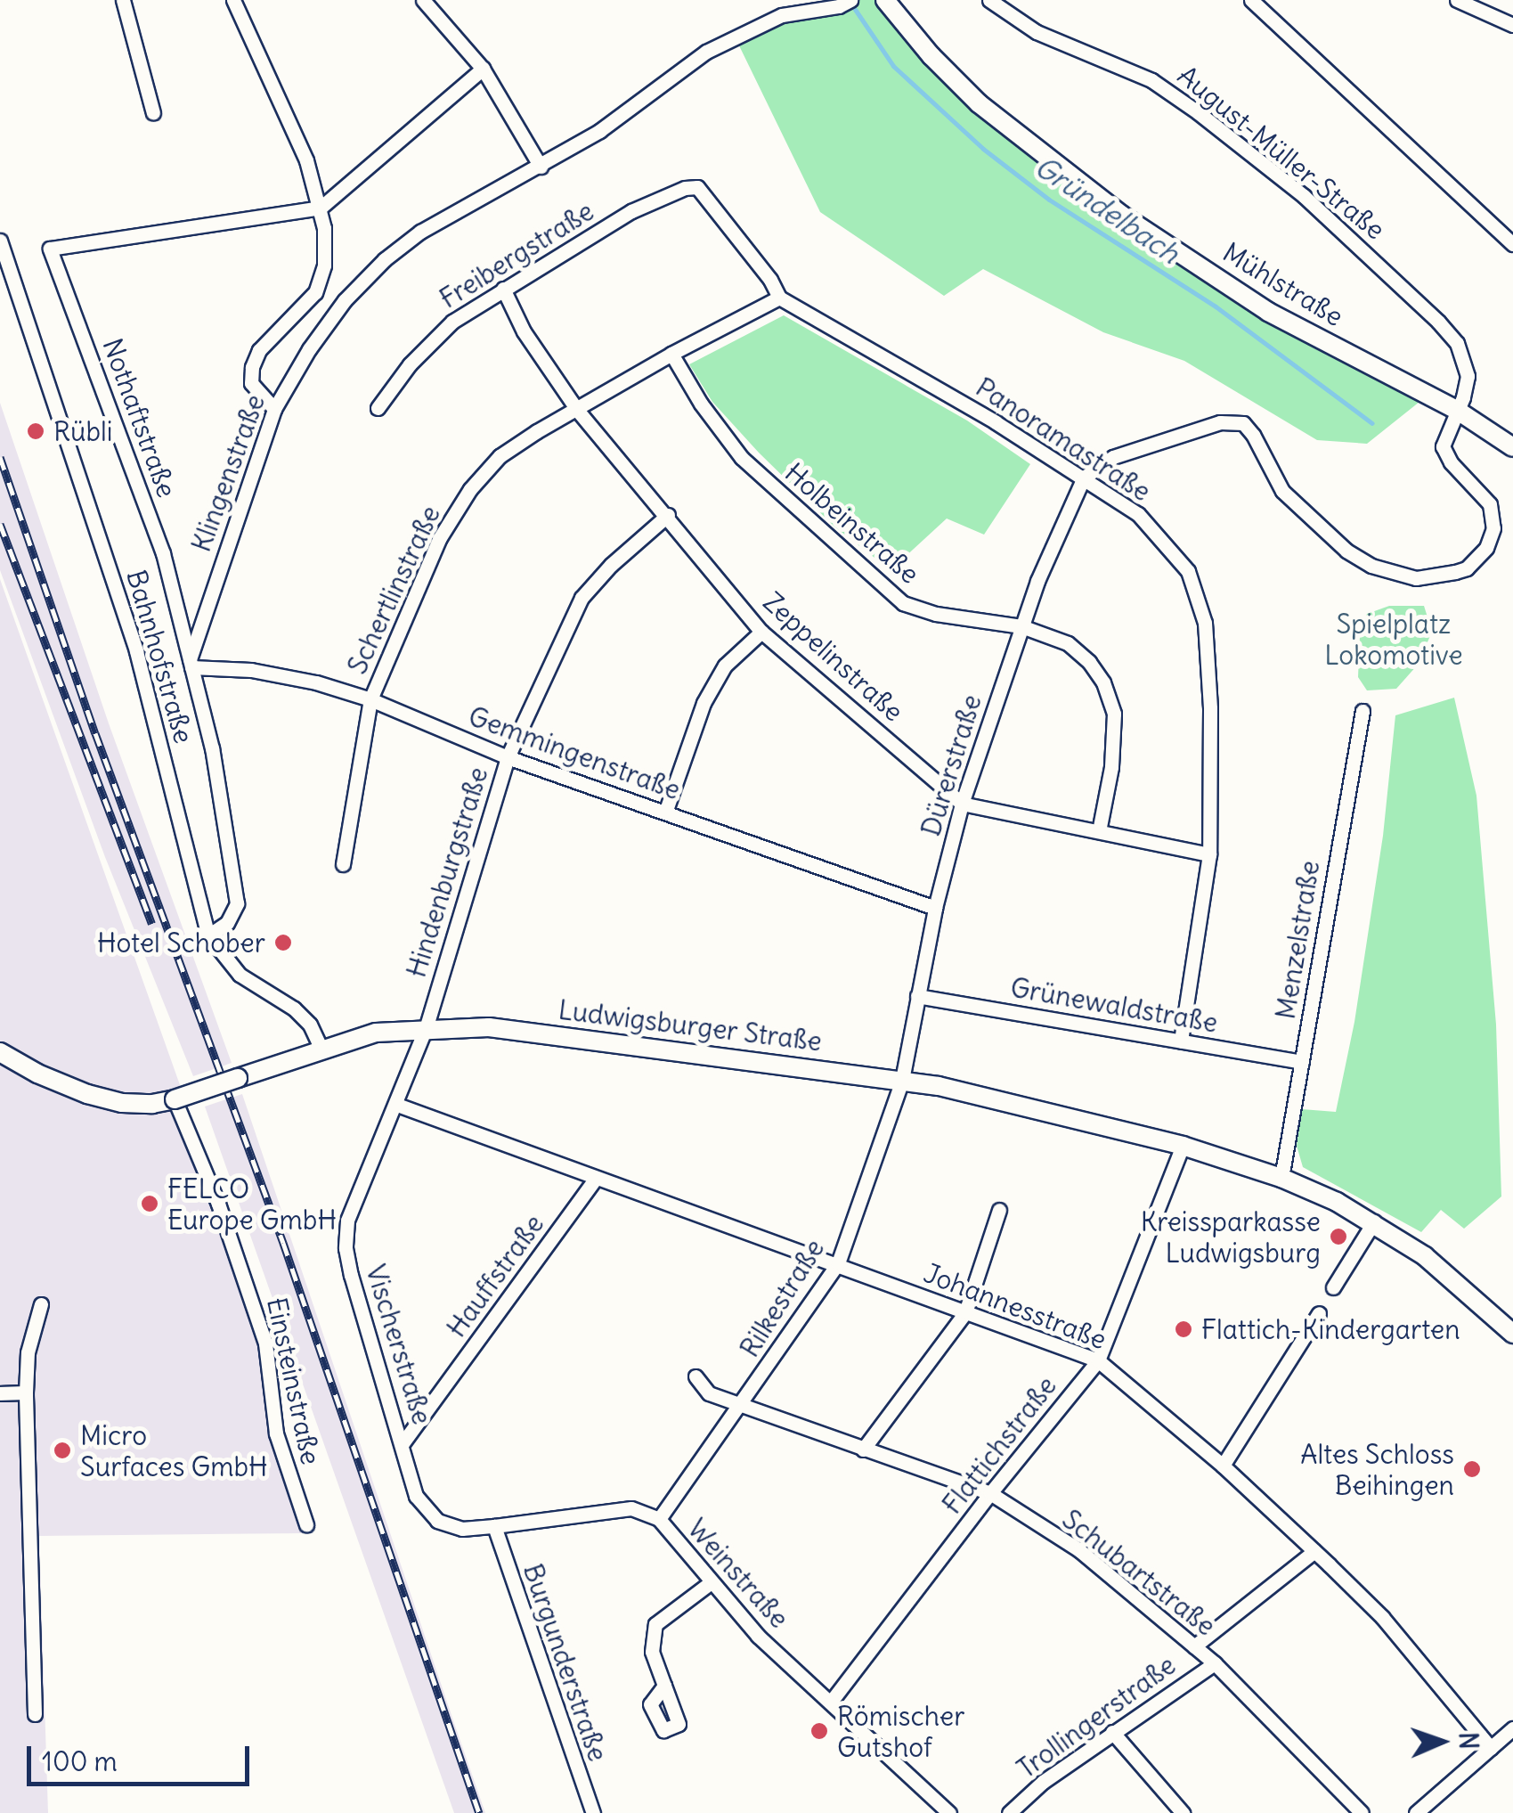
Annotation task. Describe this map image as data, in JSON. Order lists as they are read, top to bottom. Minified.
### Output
{"streets":{"main road":["Mühlstraße","Ludwigsburger Straße"],"street":["August-Müller-Straße","Freibergstraße","Nothaftstraße","Panoramastraße","Klingenstraße","Holbeinstraße","Schertlinstraße","Bahnhofstraße","Zeppelinstraße","Gemmingenstraße","Dürerstraße","Hindenburgstraße","Menzelstraße","Grünewaldstraße","Hauffstraße","Rilkestraße","Johannesstraße","Vischerstraße","Einsteinstraße","Flattichstraße","Schubartstraße","Weinstraße","Burgunderstraße","Trollingerstraße"]},"crossings":[["August-Müller-Straße","Mühlstraße"],["August-Müller-Straße","Panoramastraße"],["August-Müller-Straße","Dürerstraße"],["Freibergstraße","Panoramastraße"],["Freibergstraße","Zeppelinstraße"],["Nothaftstraße","Klingenstraße"],["Nothaftstraße","Gemmingenstraße"],["Panoramastraße","Schertlinstraße"],["Panoramastraße","Zeppelinstraße"],["Panoramastraße","Dürerstraße"],["Panoramastraße","Grünewaldstraße"],["Klingenstraße","Gemmingenstraße"],["Holbeinstraße","Schertlinstraße"],["Holbeinstraße","Zeppelinstraße"],["Holbeinstraße","Dürerstraße"],["Schertlinstraße","Zeppelinstraße"],["Schertlinstraße","Gemmingenstraße"],["Bahnhofstraße","Ludwigsburger Straße"],["Zeppelinstraße","Dürerstraße"],["Zeppelinstraße","Hindenburgstraße"],["Gemmingenstraße","Dürerstraße"],["Gemmingenstraße","Hindenburgstraße"],["Dürerstraße","Grünewaldstraße"],["Dürerstraße","Ludwigsburger Straße"],["Dürerstraße","Rilkestraße"],["Hindenburgstraße","Ludwigsburger Straße"],["Hindenburgstraße","Vischerstraße"],["Menzelstraße","Grünewaldstraße"],["Menzelstraße","Ludwigsburger Straße"],["Ludwigsburger Straße","Rilkestraße"],["Ludwigsburger Straße","Vischerstraße"],["Ludwigsburger Straße","Einsteinstraße"],["Ludwigsburger Straße","Flattichstraße"],["Hauffstraße","Johannesstraße"],["Hauffstraße","Vischerstraße"],["Rilkestraße","Johannesstraße"],["Rilkestraße","Schubartstraße"],["Rilkestraße","Weinstraße"],["Johannesstraße","Vischerstraße"],["Johannesstraße","Flattichstraße"],["Johannesstraße","Trollingerstraße"],["Vischerstraße","Weinstraße"],["Flattichstraße","Schubartstraße"],["Flattichstraße","Weinstraße"],["Schubartstraße","Trollingerstraße"],["Weinstraße","Burgunderstraße"]],"water":["Gründelbach"],"parks":["Spielplatz Lokomotive"],"places":["Rübli","Hotel Schober","FELCO Europe GmbH","Kreissparkasse Ludwigsburg","Flattich-Kindergarten","Micro Surfaces GmbH","Altes Schloss Beihingen","Römischer Gutshof"],"scale_bar":"100 m","north":"right"}
